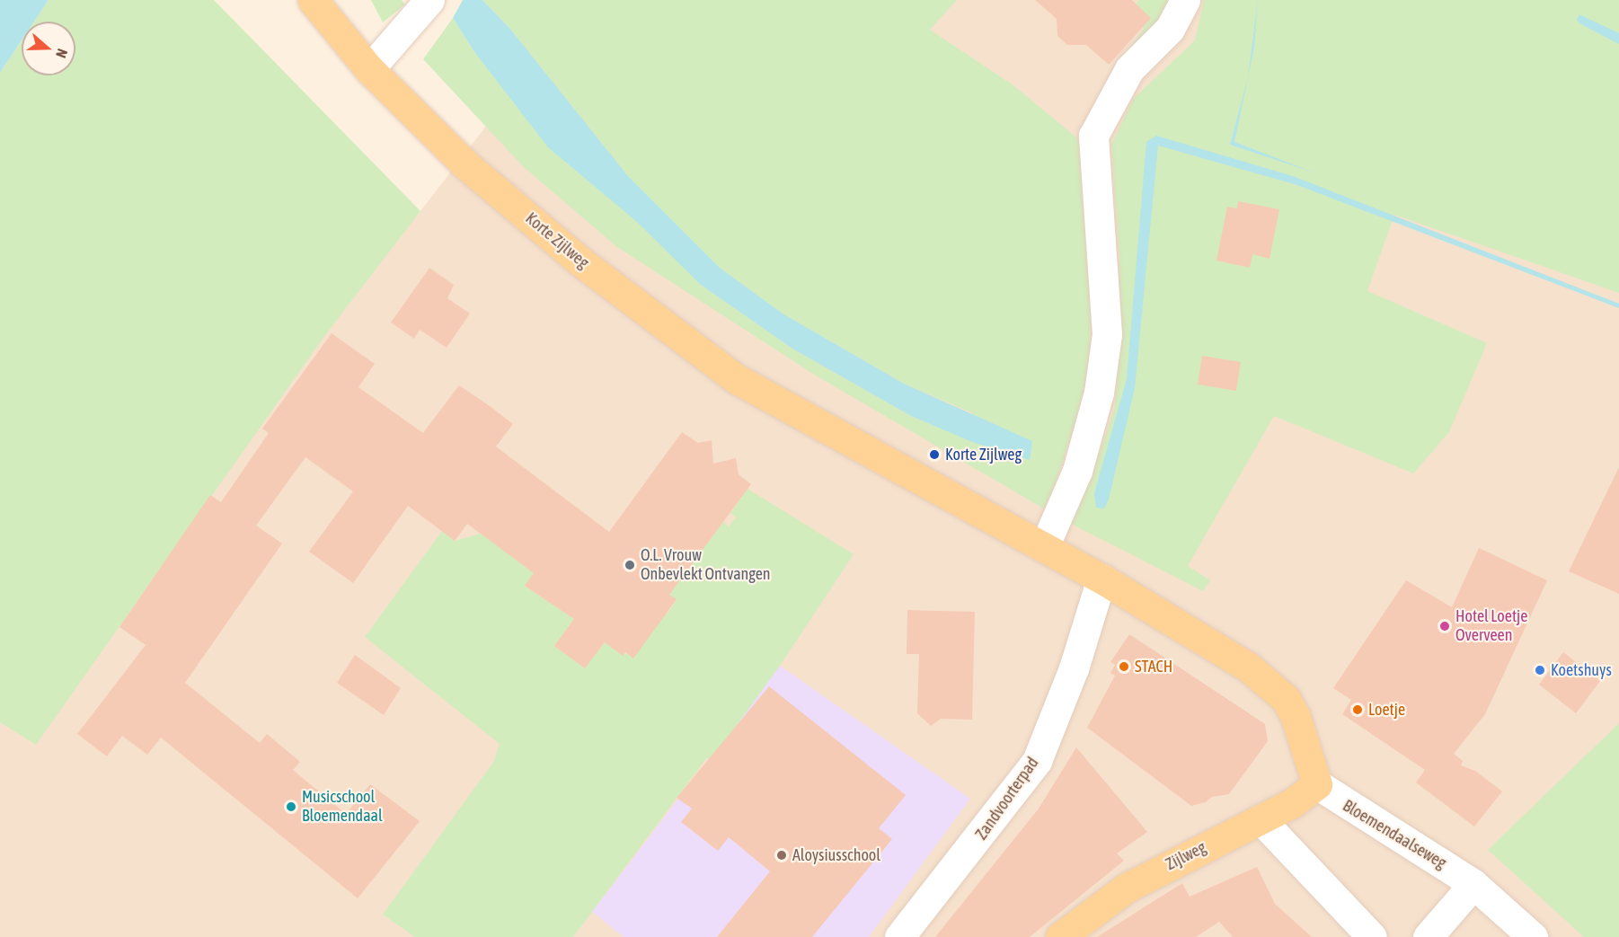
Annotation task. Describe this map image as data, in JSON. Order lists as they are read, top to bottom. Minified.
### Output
{"streets":{"main road":["Korte Zijlweg","Zijlweg"],"street":["Zandvoorterpad","Bloemendaalseweg"]},"crossings":[["Korte Zijlweg","Zandvoorterpad"],["Korte Zijlweg","Bloemendaalseweg"],["Korte Zijlweg","Zijlweg"],["Bloemendaalseweg","Zijlweg"]],"places":["Korte Zijlweg","O.L. Vrouw Onbevlekt Ontvangen","Hotel Loetje Overveen","STACH","Koetshuys","Loetje","Musicschool Bloemendaal","Aloysiusschool"],"north":"right"}
